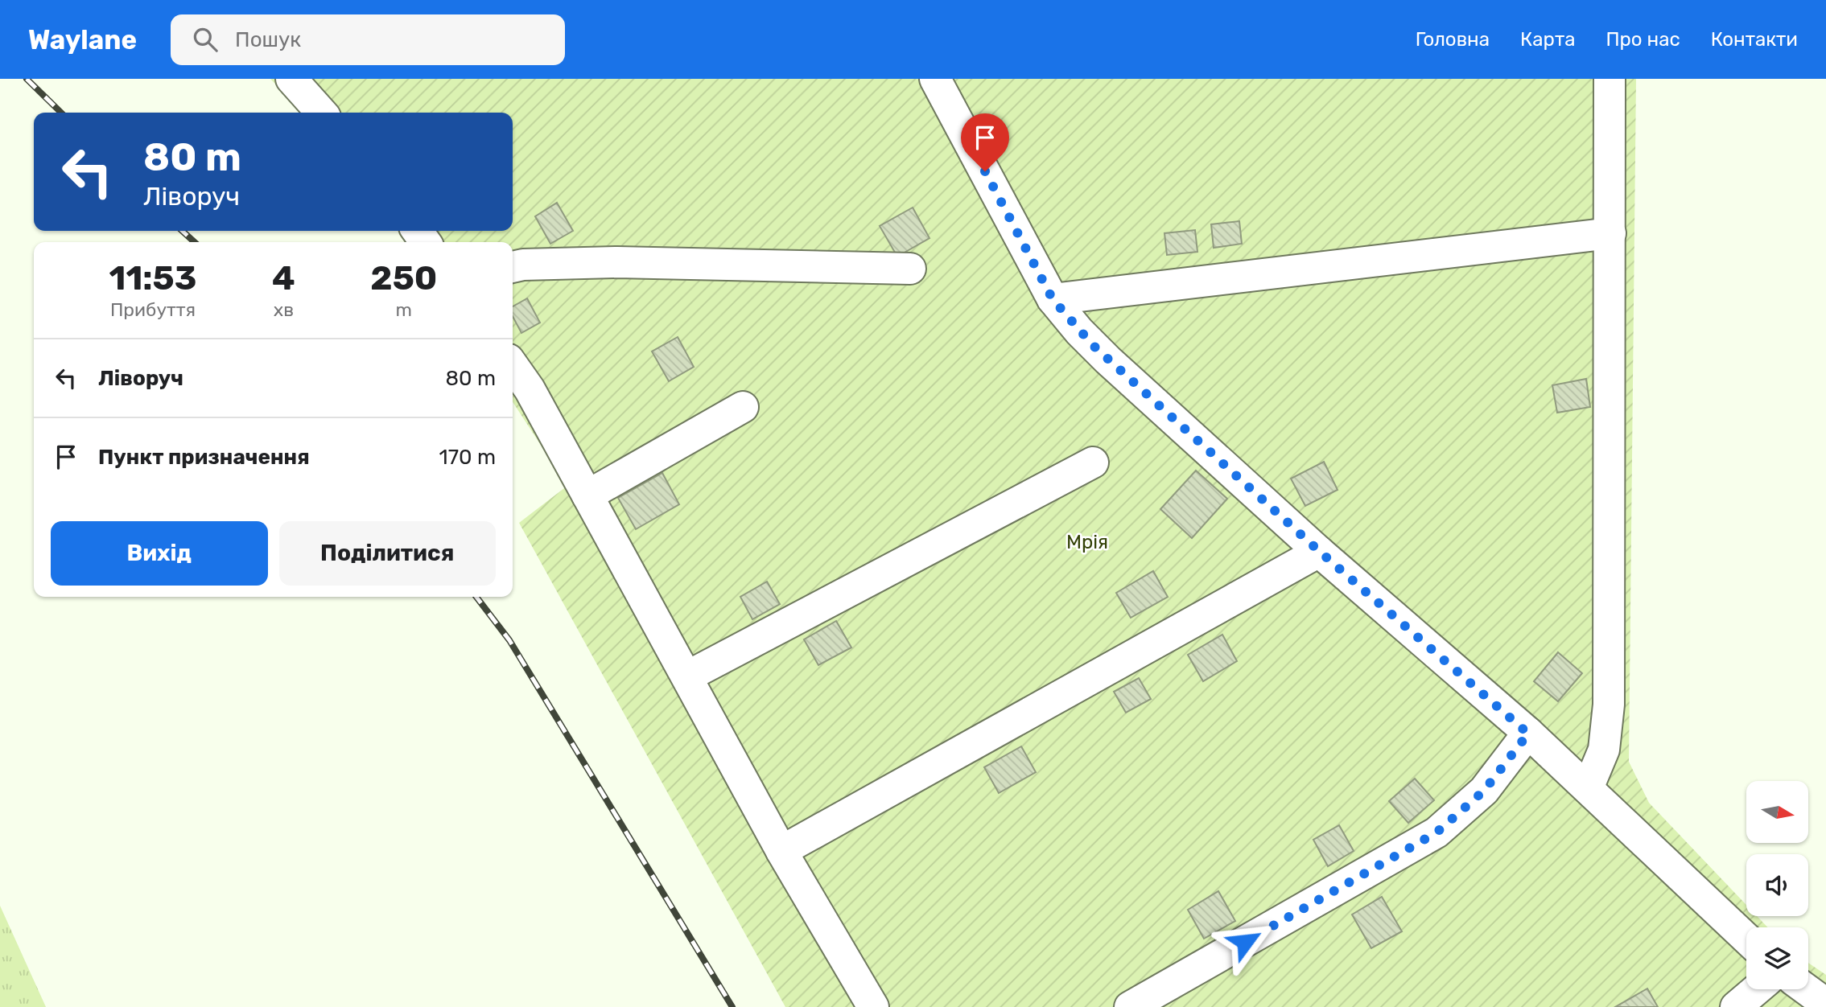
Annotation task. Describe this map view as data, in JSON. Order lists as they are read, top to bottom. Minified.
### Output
{"parks":["Мрія"],"north":"right","page":{"header":"Waylane","search":"Пошук","nav":["Головна","Карта","Про нас","Контакти"],"turn":["80 m","Ліворуч"],"eta":["11:53","Прибуття","4","хв","250","m"],"list":[{"name":"Ліворуч","value":"80 m"},{"name":"Пункт призначення","value":"170 m"}],"buttons":["Вихід","Поділитися"]}}
